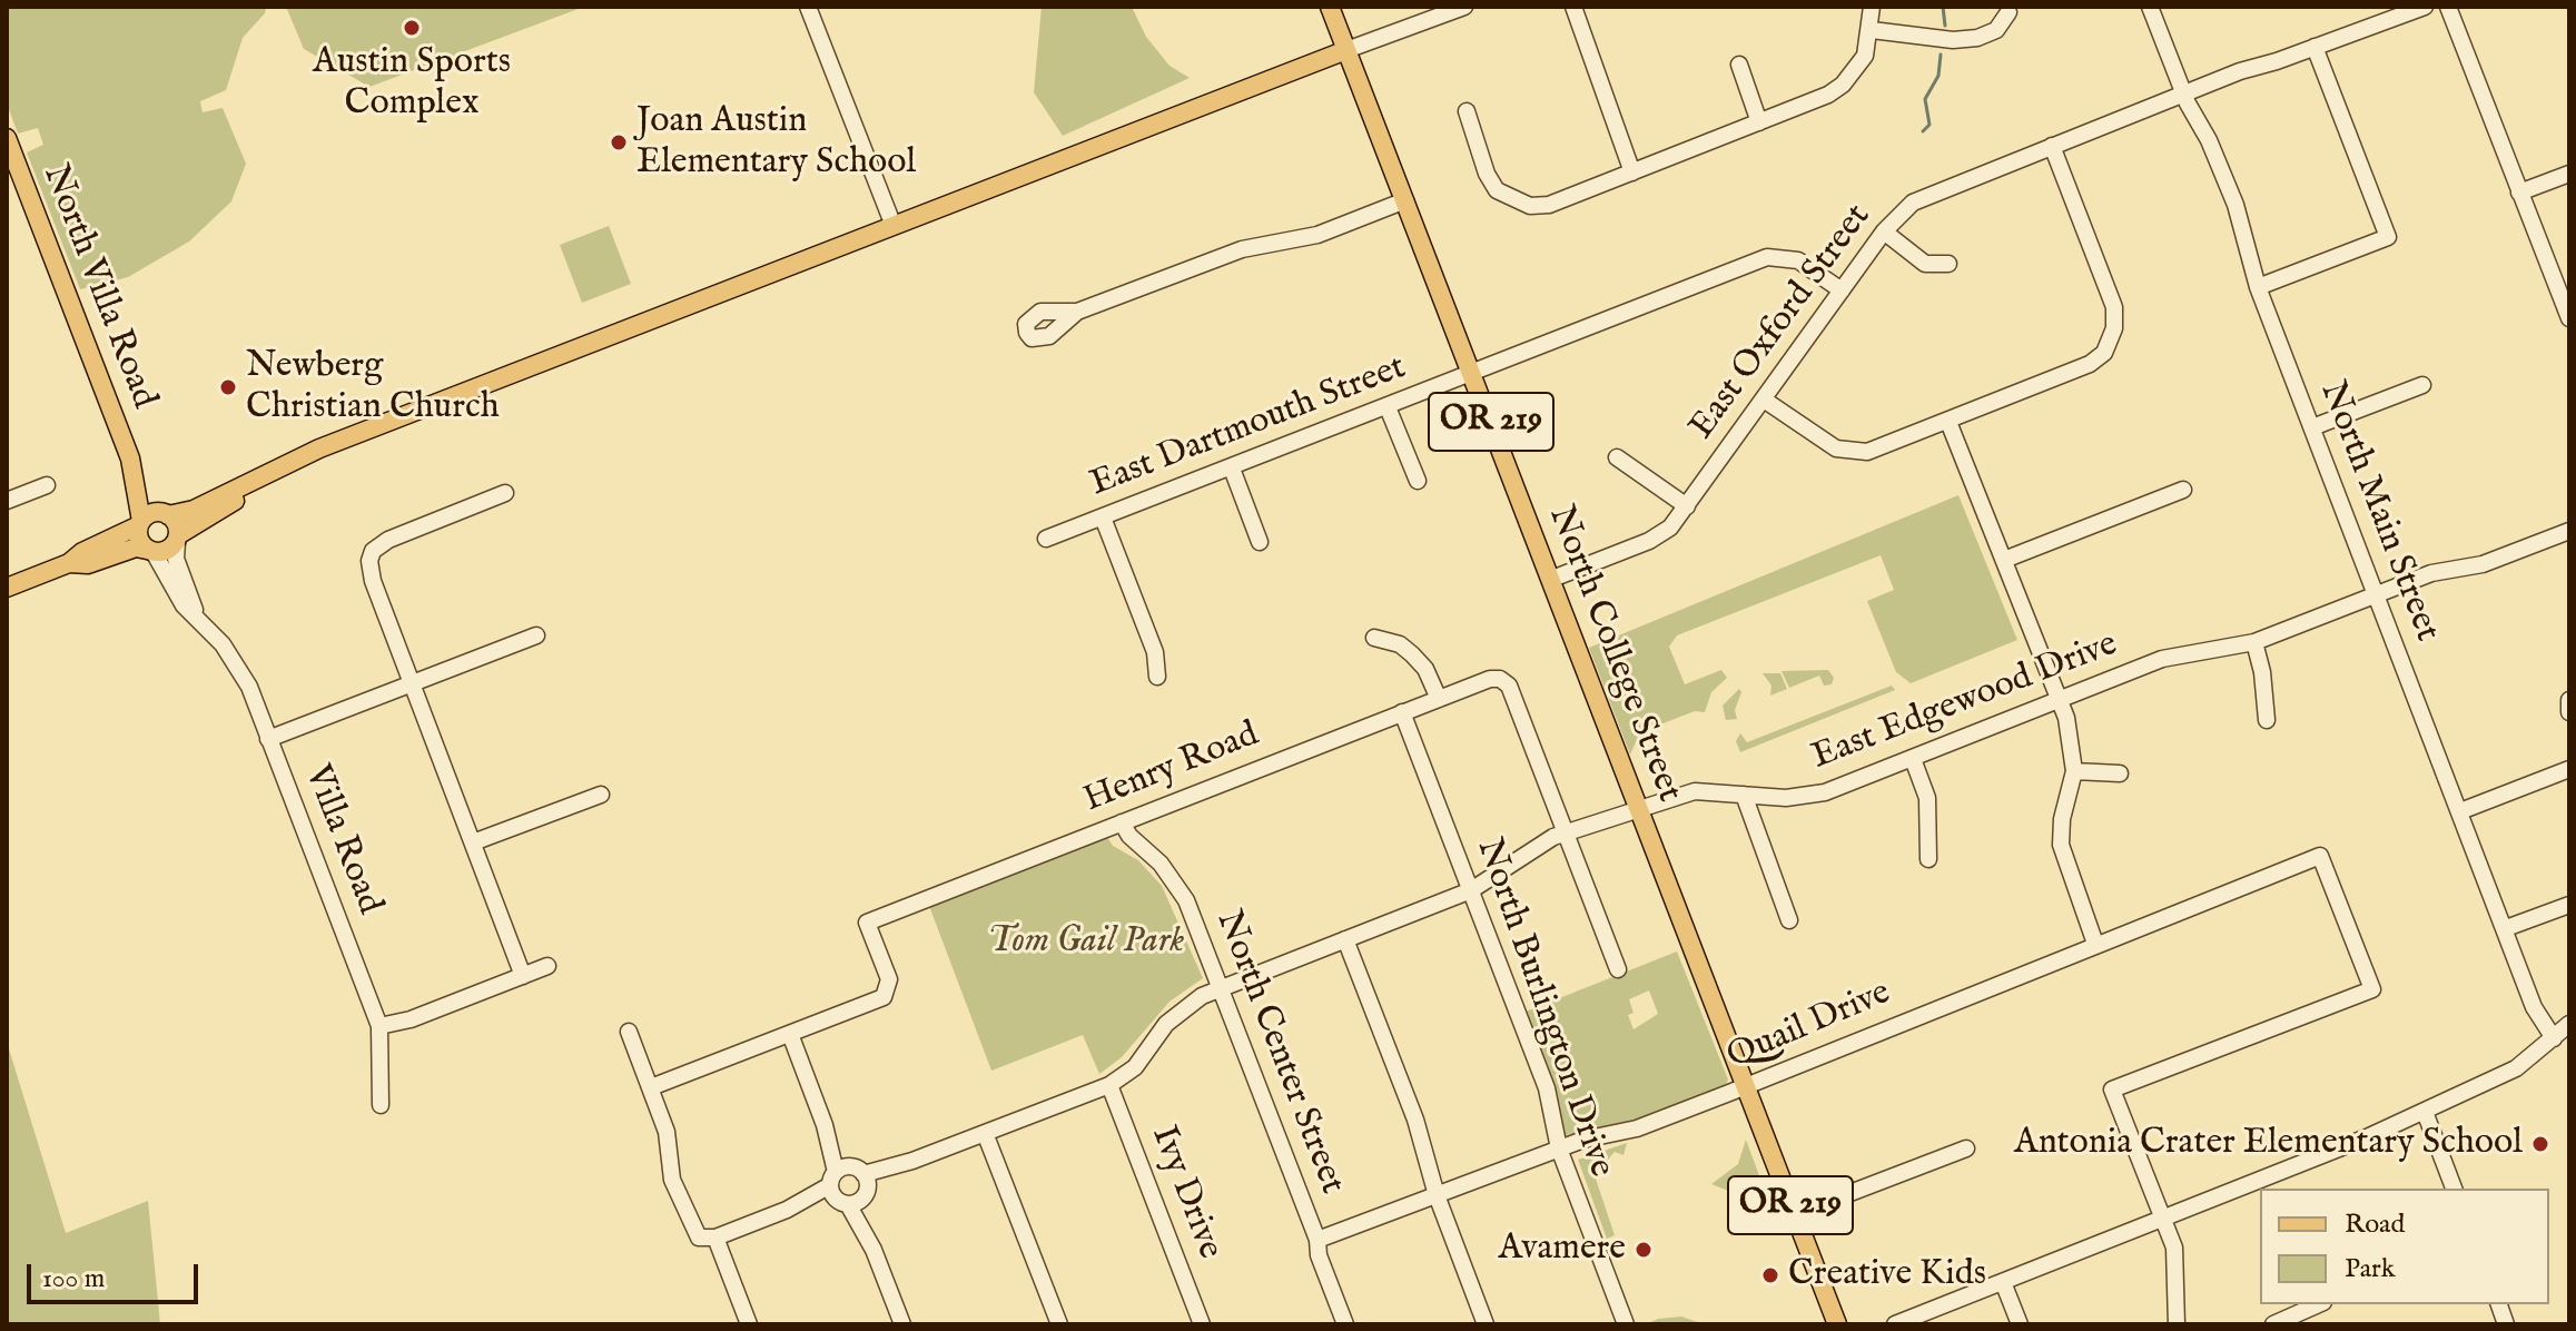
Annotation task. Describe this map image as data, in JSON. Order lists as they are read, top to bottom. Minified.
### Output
{"streets":{"main road":["North Villa Road","OR 219","North College Street"],"street":["East Oxford Street","East Dartmouth Street","North Main Street","East Edgewood Drive","Henry Road","Villa Road","North Burlington Drive","Quail Drive","North Center Street","Ivy Drive"]},"crossings":[["North Villa Road","Villa Road"],["East Oxford Street","East Dartmouth Street"],["East Oxford Street","North Main Street"],["East Oxford Street","North College Street"],["East Dartmouth Street","North College Street"],["North Main Street","East Edgewood Drive"],["North College Street","East Edgewood Drive"],["North College Street","Quail Drive"],["East Edgewood Drive","Henry Road"],["East Edgewood Drive","North Burlington Drive"],["East Edgewood Drive","North Center Street"],["East Edgewood Drive","Ivy Drive"],["Henry Road","North Burlington Drive"],["Henry Road","North Center Street"],["North Burlington Drive","Quail Drive"],["Quail Drive","North Center Street"]],"parks":["Tom Gail Park"],"places":["Austin Sports Complex","Joan Austin Elementary School","Newberg Christian Church","Antonia Crater Elementary School","Avamere","Creative Kids"],"legend":["Road","Park"],"scale_bar":"100 m"}
